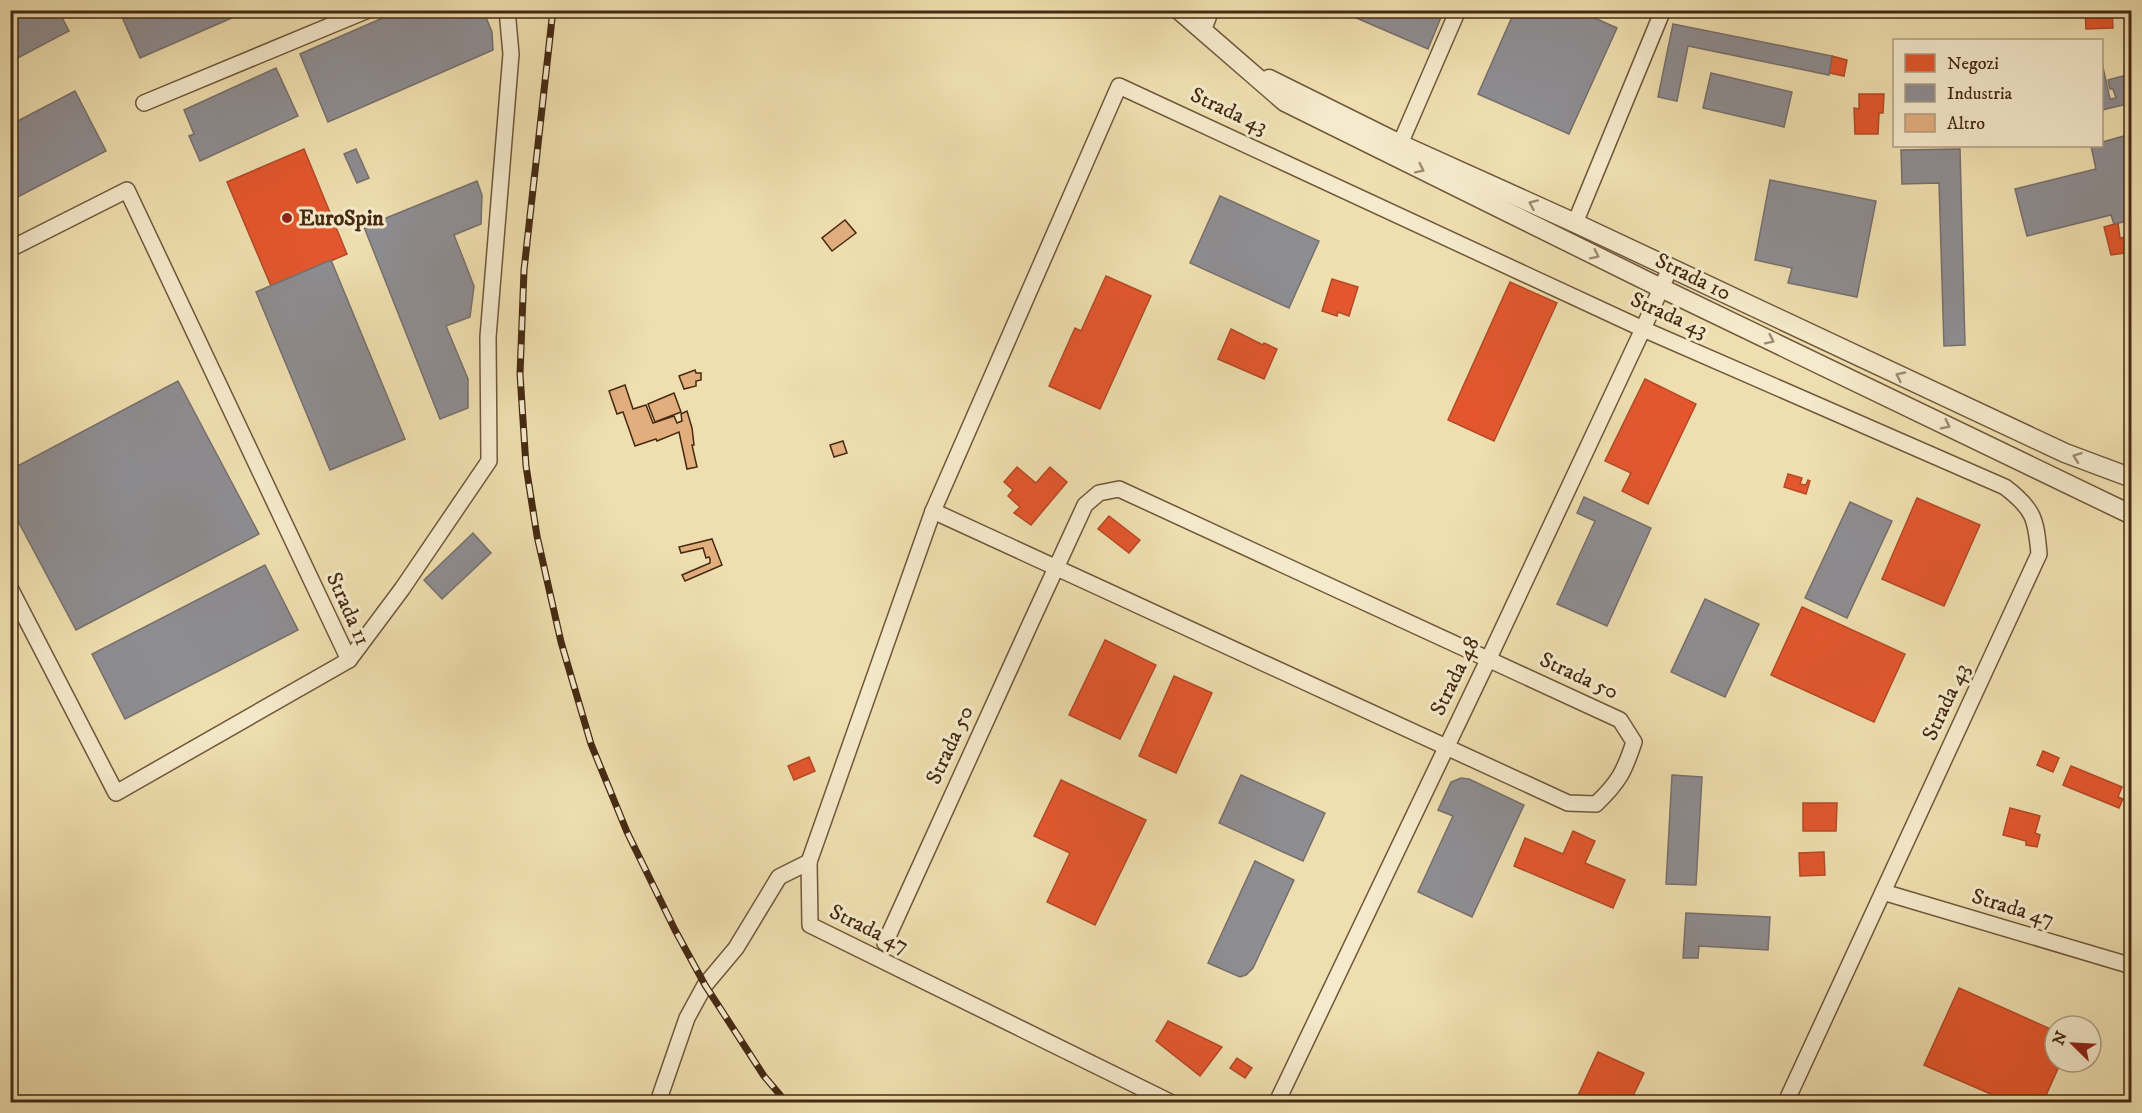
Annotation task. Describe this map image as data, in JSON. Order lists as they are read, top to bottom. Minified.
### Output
{"streets":{"street":["Strada 43","Strada 10","Strada 11","Strada 48","Strada 50","Strada 47"]},"crossings":[["Strada 43","Strada 48"],["Strada 43","Strada 50"],["Strada 43","Strada 47"],["Strada 10","Strada 48"],["Strada 48","Strada 50"],["Strada 50","Strada 47"]],"places":["EuroSpin"],"legend":["Negozi","Industria","Altro"],"north":"top left"}
